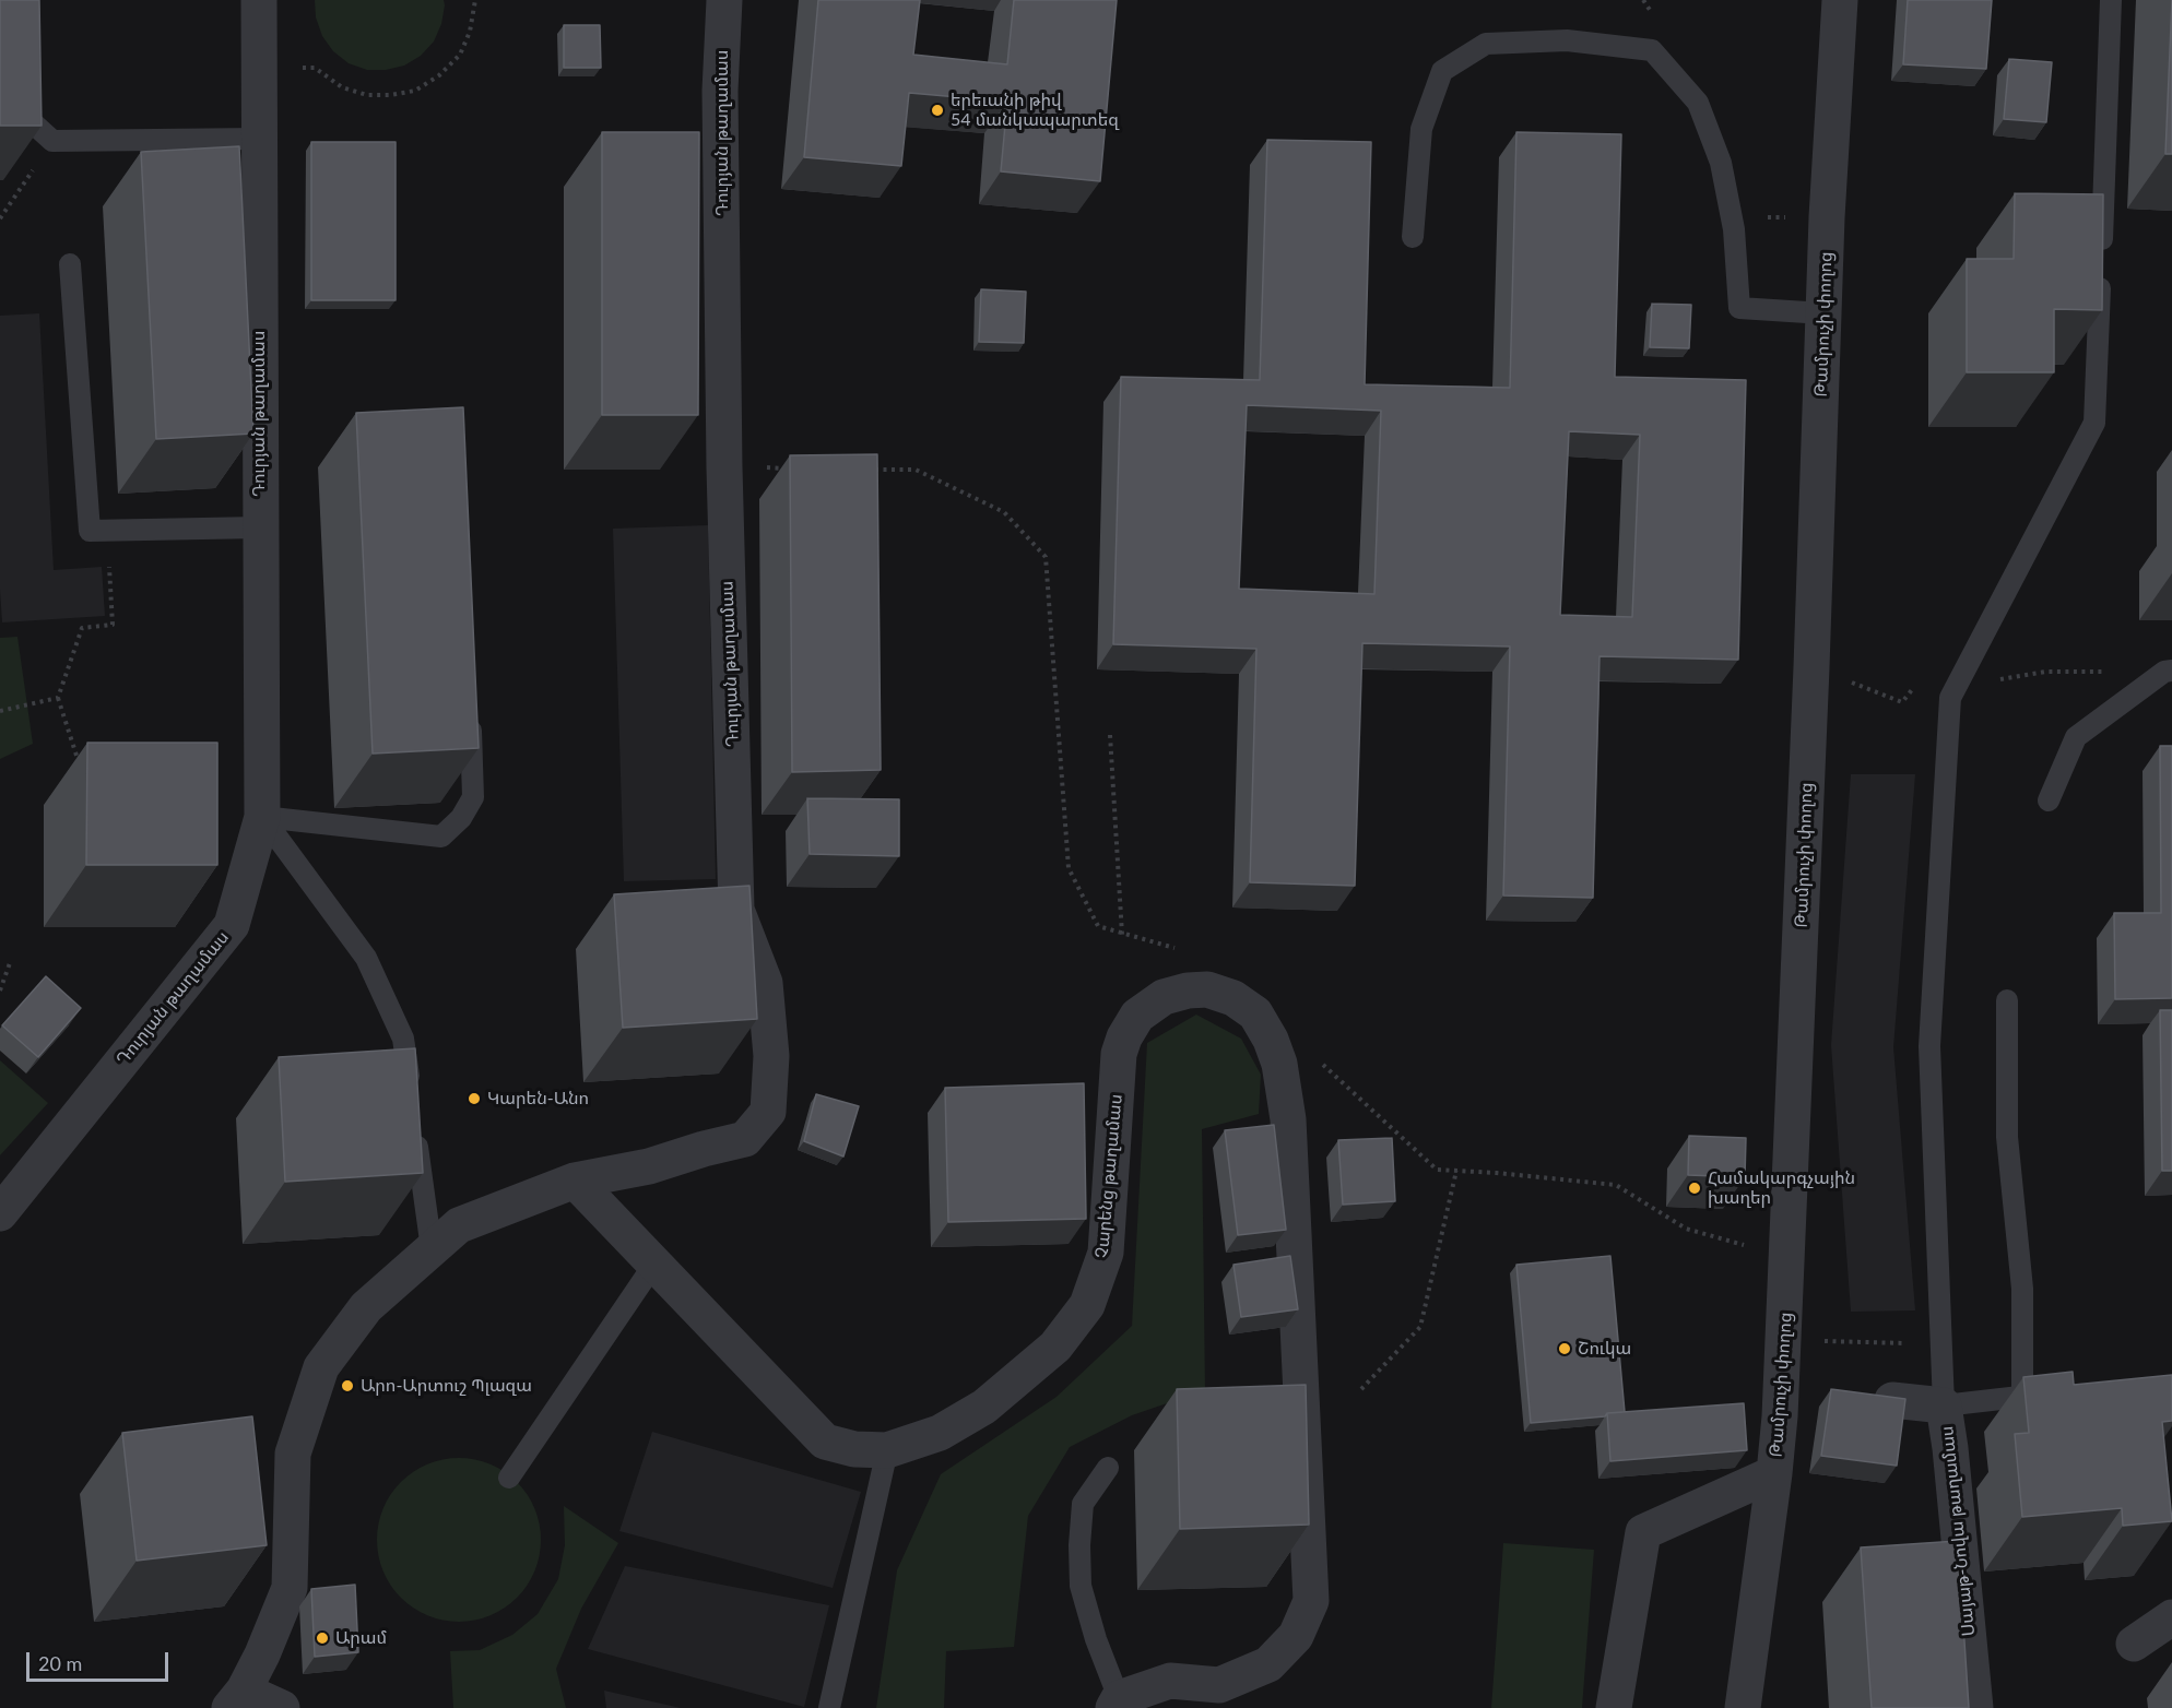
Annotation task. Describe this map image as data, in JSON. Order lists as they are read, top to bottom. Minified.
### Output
{"streets":{"street":["Դուրյան թաղամաս","Թամրուչի փողոց","Չարենց թաղամաս","Սայաթ-Նովա թաղամաս"]},"crossings":[["Դուրյան թաղամաս","Չարենց թաղամաս"]],"places":["երեւանի թիվ 54 մանկապարտեզ","Կարեն-Անո","Համակարգչային խաղեր","Շուկա","Արո-Արտուշ Պլազա","Արամ"],"scale_bar":"20 m"}
